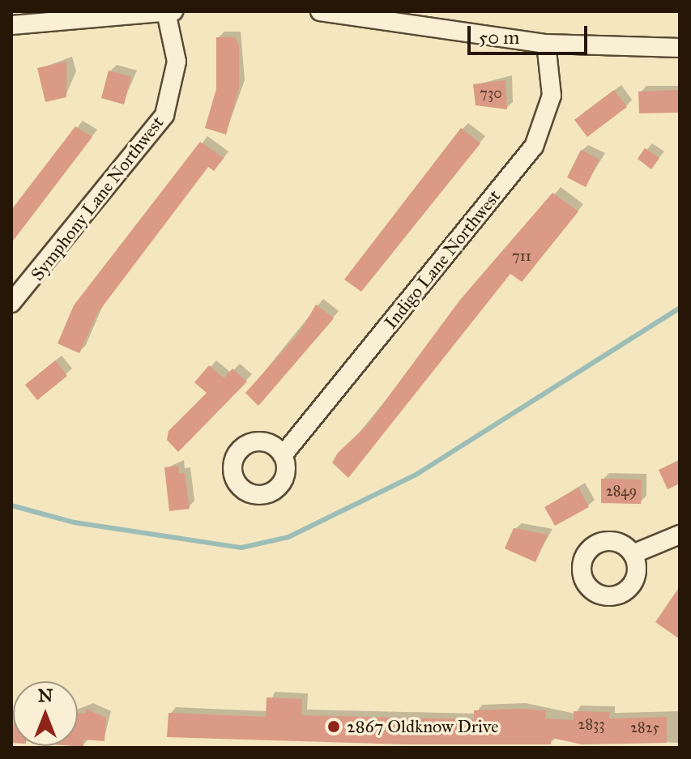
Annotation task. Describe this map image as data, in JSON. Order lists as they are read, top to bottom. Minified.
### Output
{"streets":{"street":["Symphony Lane Northwest","Indigo Lane Northwest"]},"places":["2867 Oldknow Drive"],"house_numbers":["730","711","2849","2833","2825"],"scale_bar":"50 m","north":"top"}
